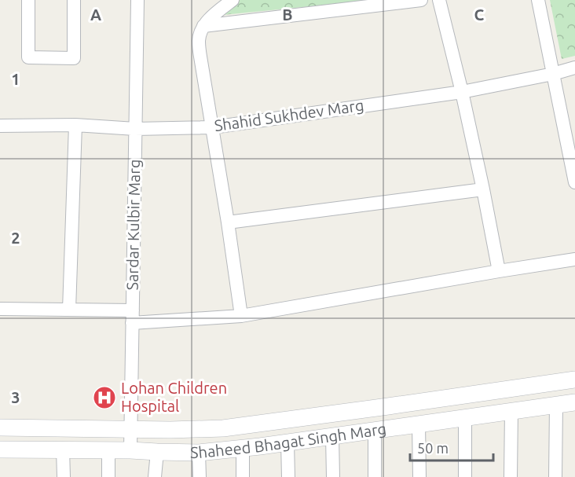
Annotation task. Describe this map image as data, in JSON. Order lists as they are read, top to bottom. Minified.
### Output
{"streets":{"street":["Shahid Sukhdev Marg","Sardar Kulbir Marg","Shaheed Bhagat Singh Marg"]},"crossings":[["Shahid Sukhdev Marg","Sardar Kulbir Marg"],["Sardar Kulbir Marg","Shaheed Bhagat Singh Marg"]],"places":{"hospital":["Lohan Children Hospital"]},"scale_bar":"50 m","grid":{"columns":["A","B","C"],"rows":["1","2","3"]}}
